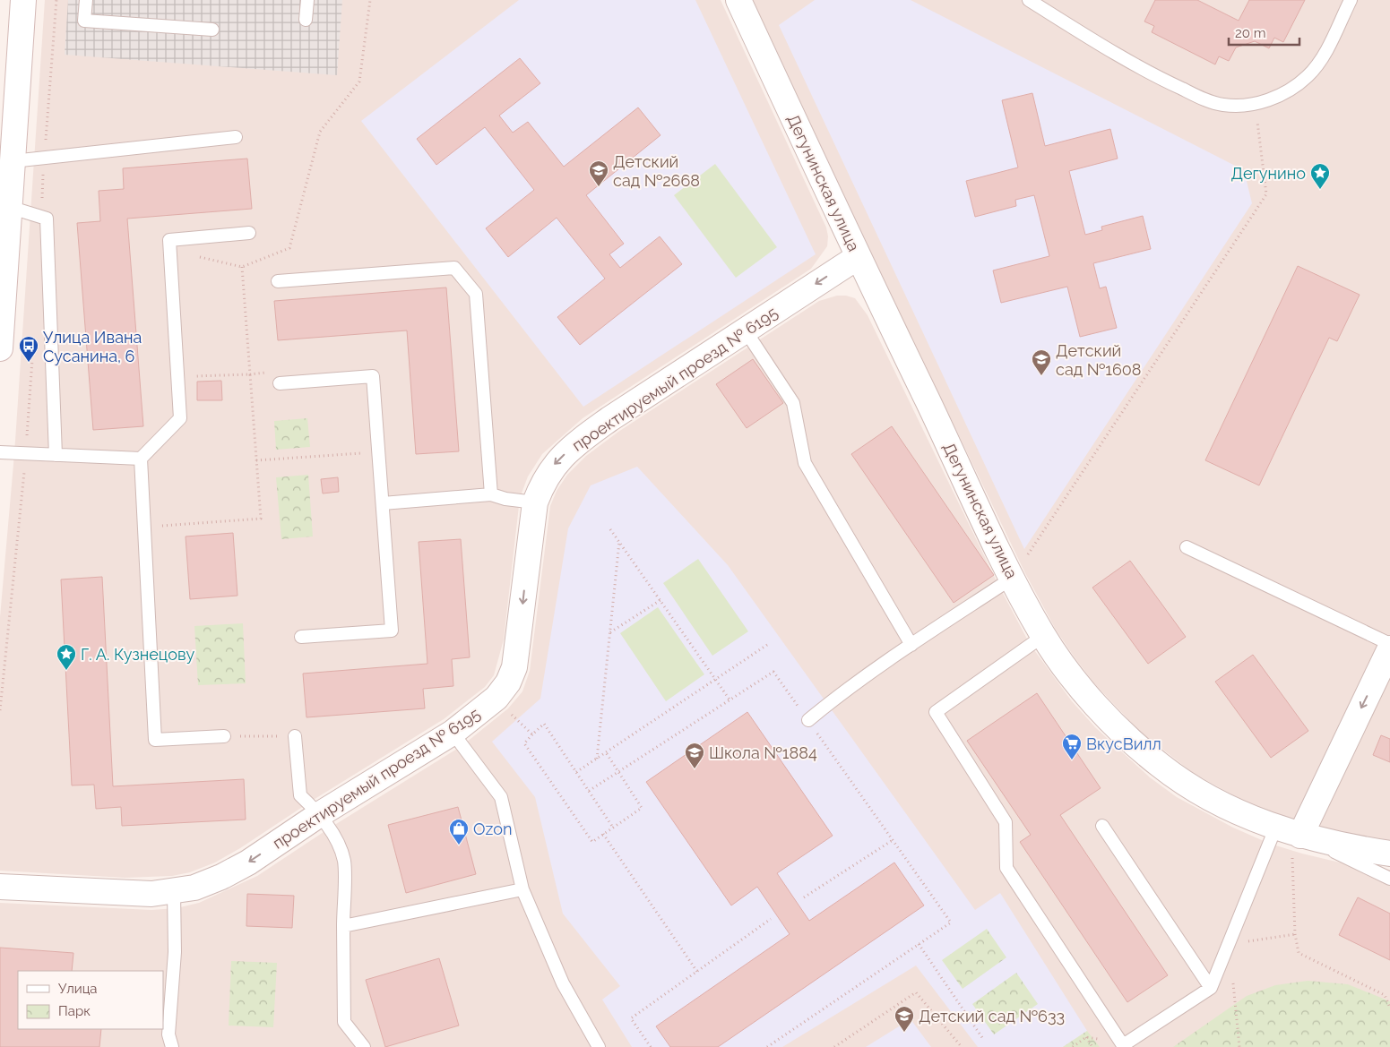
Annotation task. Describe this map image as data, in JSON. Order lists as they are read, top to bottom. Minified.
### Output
{"streets":{"street":["Дегунинская улица","проектируемый проезд № 6195"]},"crossings":[["Дегунинская улица","проектируемый проезд № 6195"]],"one_way":["проектируемый проезд № 6195"],"places":{"school or university":["Детский сад №2668","Детский сад №1608","Школа №1884","Детский сад №633"],"place":["Дегунино","Г. А. Кузнецову"],"bus stop":["Улица Ивана Сусанина, 6"],"supermarket":["ВкусВилл"],"shop":["Ozon"]},"legend":["Улица","Парк"],"scale_bar":"20 m"}
